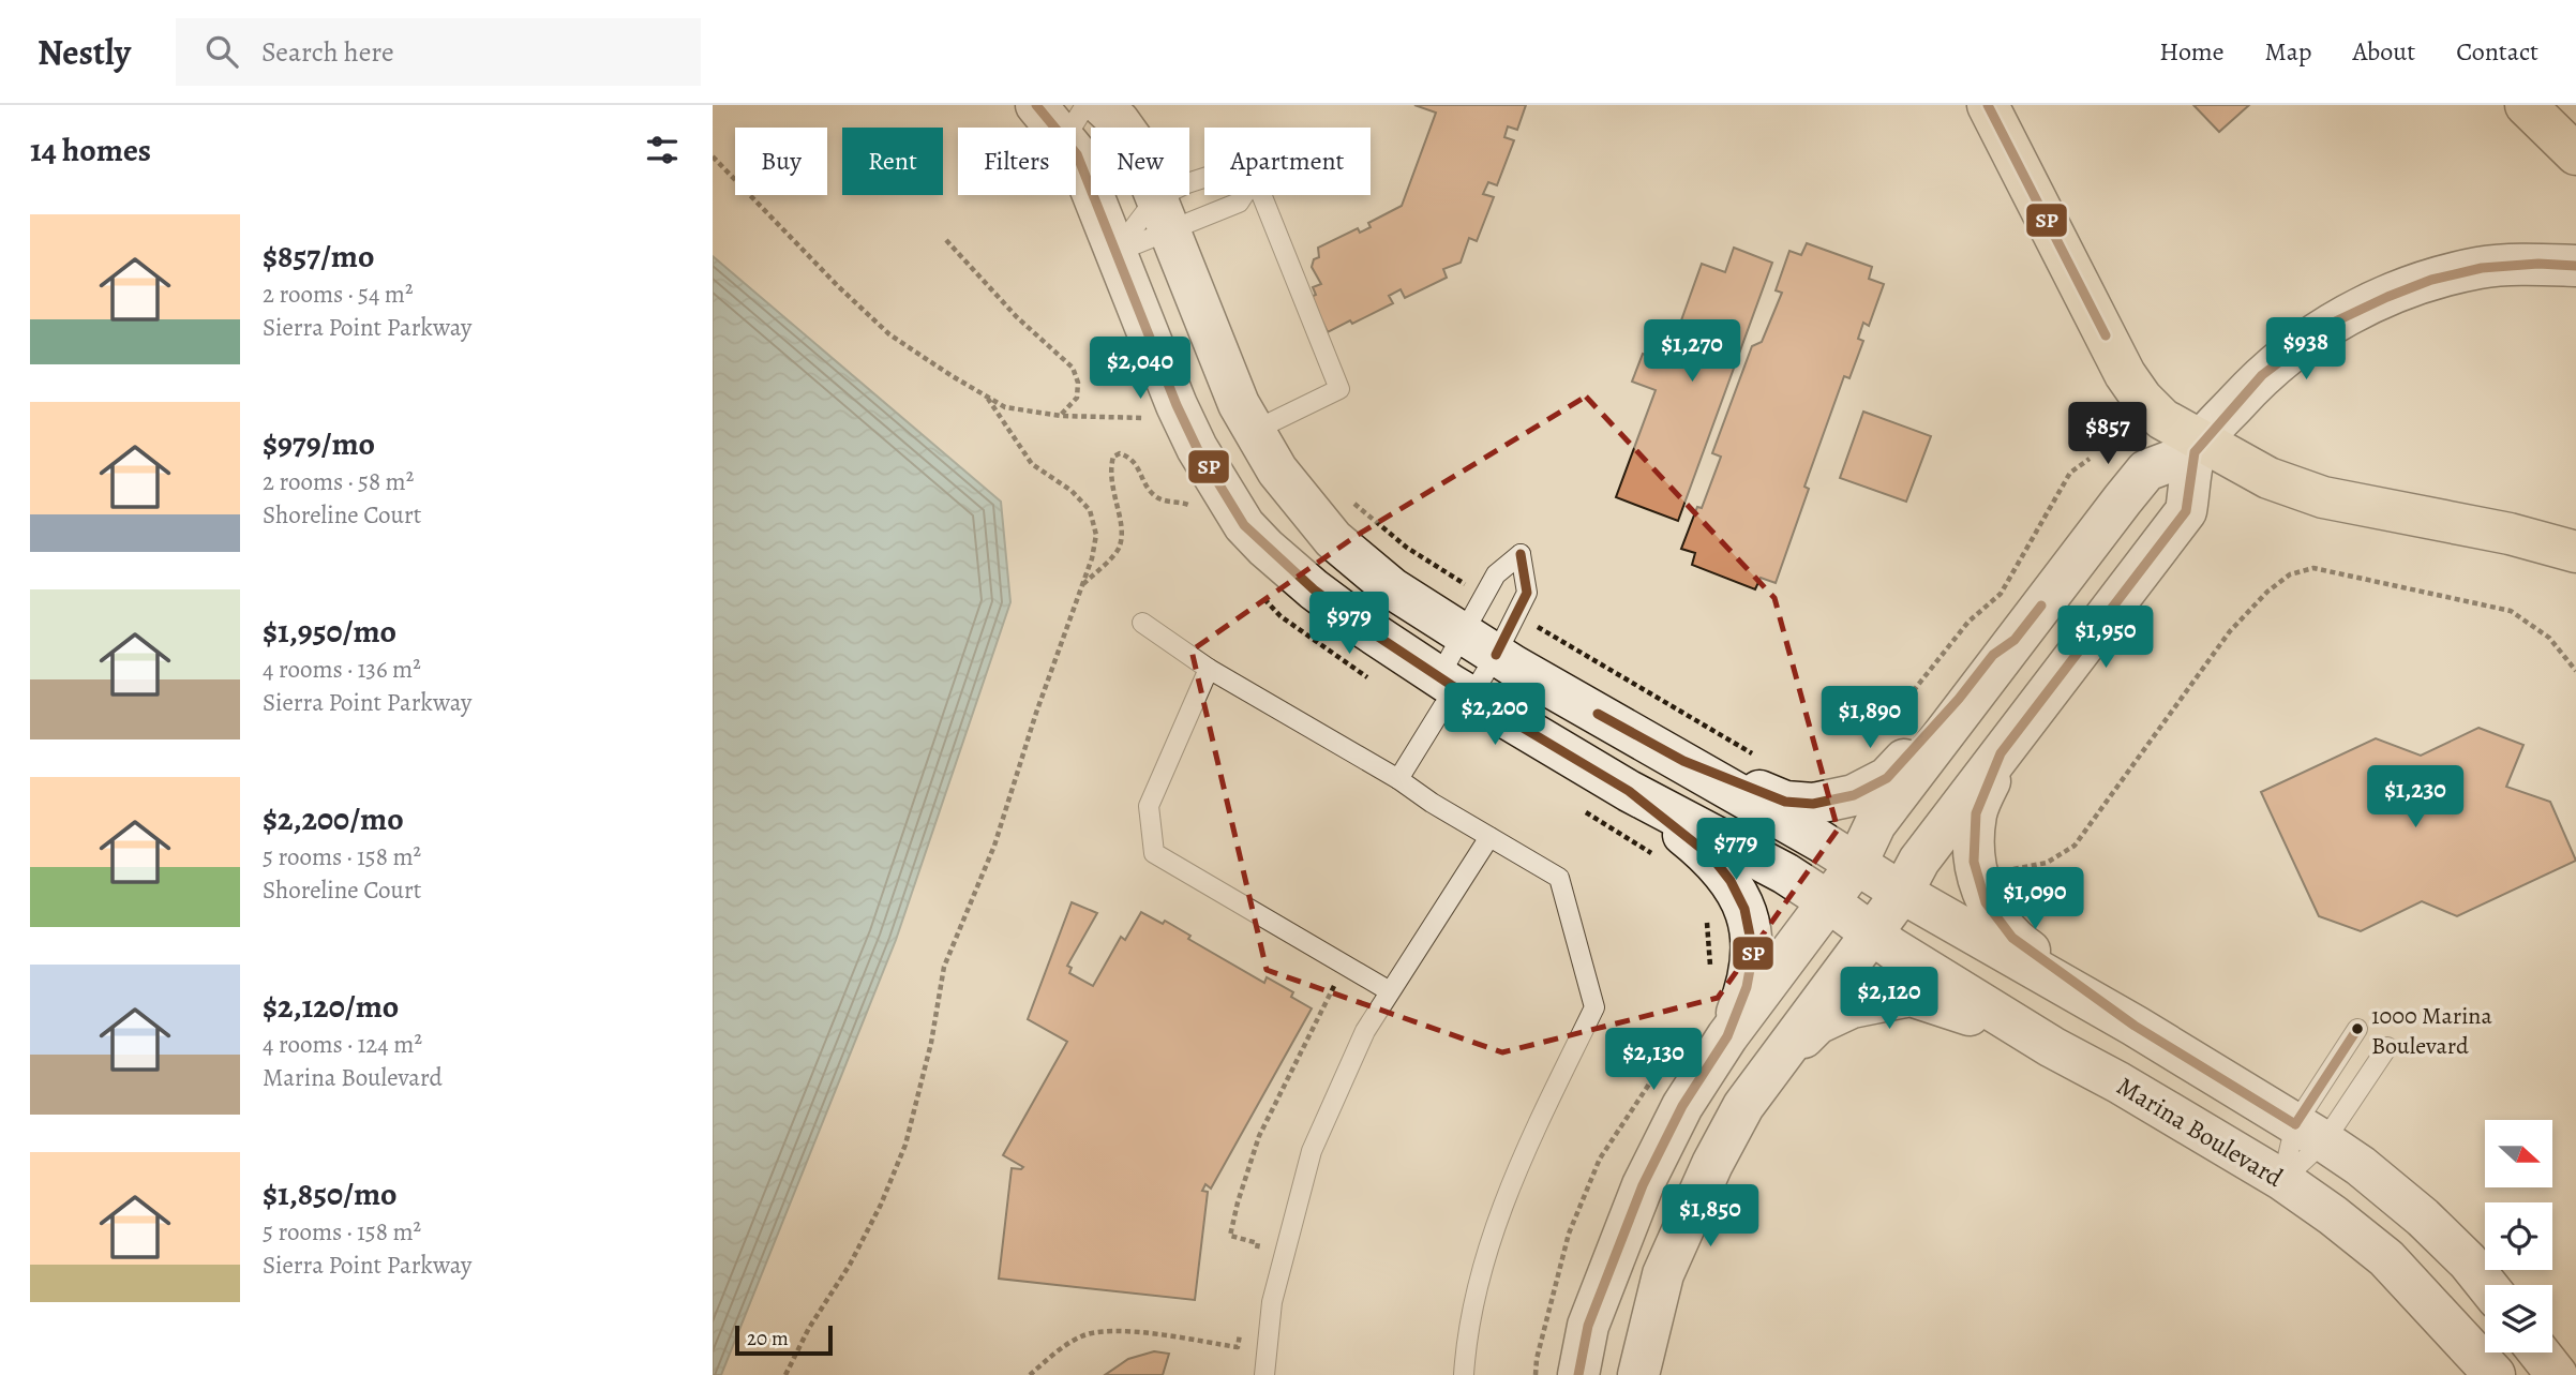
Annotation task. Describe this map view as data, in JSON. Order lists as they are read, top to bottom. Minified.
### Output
{"streets":{"street":["Marina Boulevard"]},"places":["1000 Marina Boulevard"],"lines":["transit line SP"],"scale_bar":"20 m","north":"right","page":{"header":"Nestly","search":"Search here","nav":["Home","Map","About","Contact"],"heading":"14 homes","chip":["Buy","Rent","Filters","New","Apartment"],"list":[{"name":"$857/mo","note":"2 rooms · 54 m² · Sierra Point Parkway"},{"name":"$979/mo","note":"2 rooms · 58 m² · Shoreline Court"},{"name":"$1,950/mo","note":"4 rooms · 136 m² · Sierra Point Parkway"},{"name":"$2,200/mo","note":"5 rooms · 158 m² · Shoreline Court"},{"name":"$2,120/mo","note":"4 rooms · 124 m² · Marina Boulevard"},{"name":"$1,850/mo","note":"5 rooms · 158 m² · Sierra Point Parkway"}],"price":["$938","$1,270","$2,040","$857","$979","$1,950","$2,200","$1,890","$1,230","$779","$1,090","$2,120","$2,130","$1,850"],"scale":"20 m"}}
